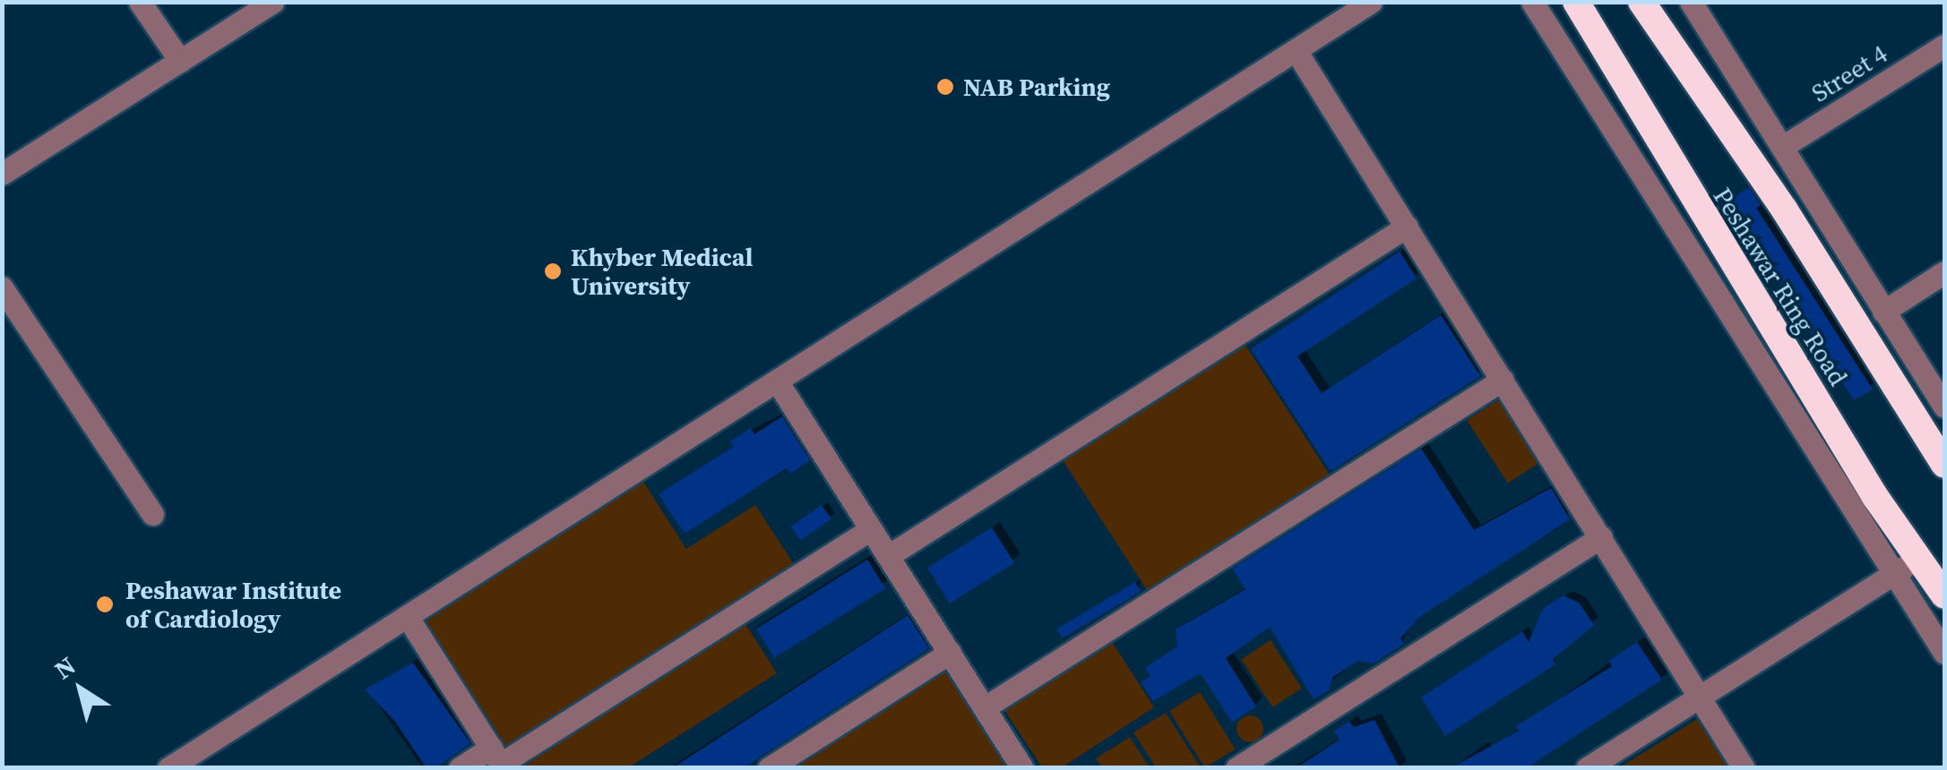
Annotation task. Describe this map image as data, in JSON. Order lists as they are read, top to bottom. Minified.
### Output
{"streets":{"highway":["Peshawar Ring Road"],"street":["Street 4"]},"places":["NAB Parking","Khyber Medical University","Peshawar Institute of Cardiology"],"north":"top left"}
